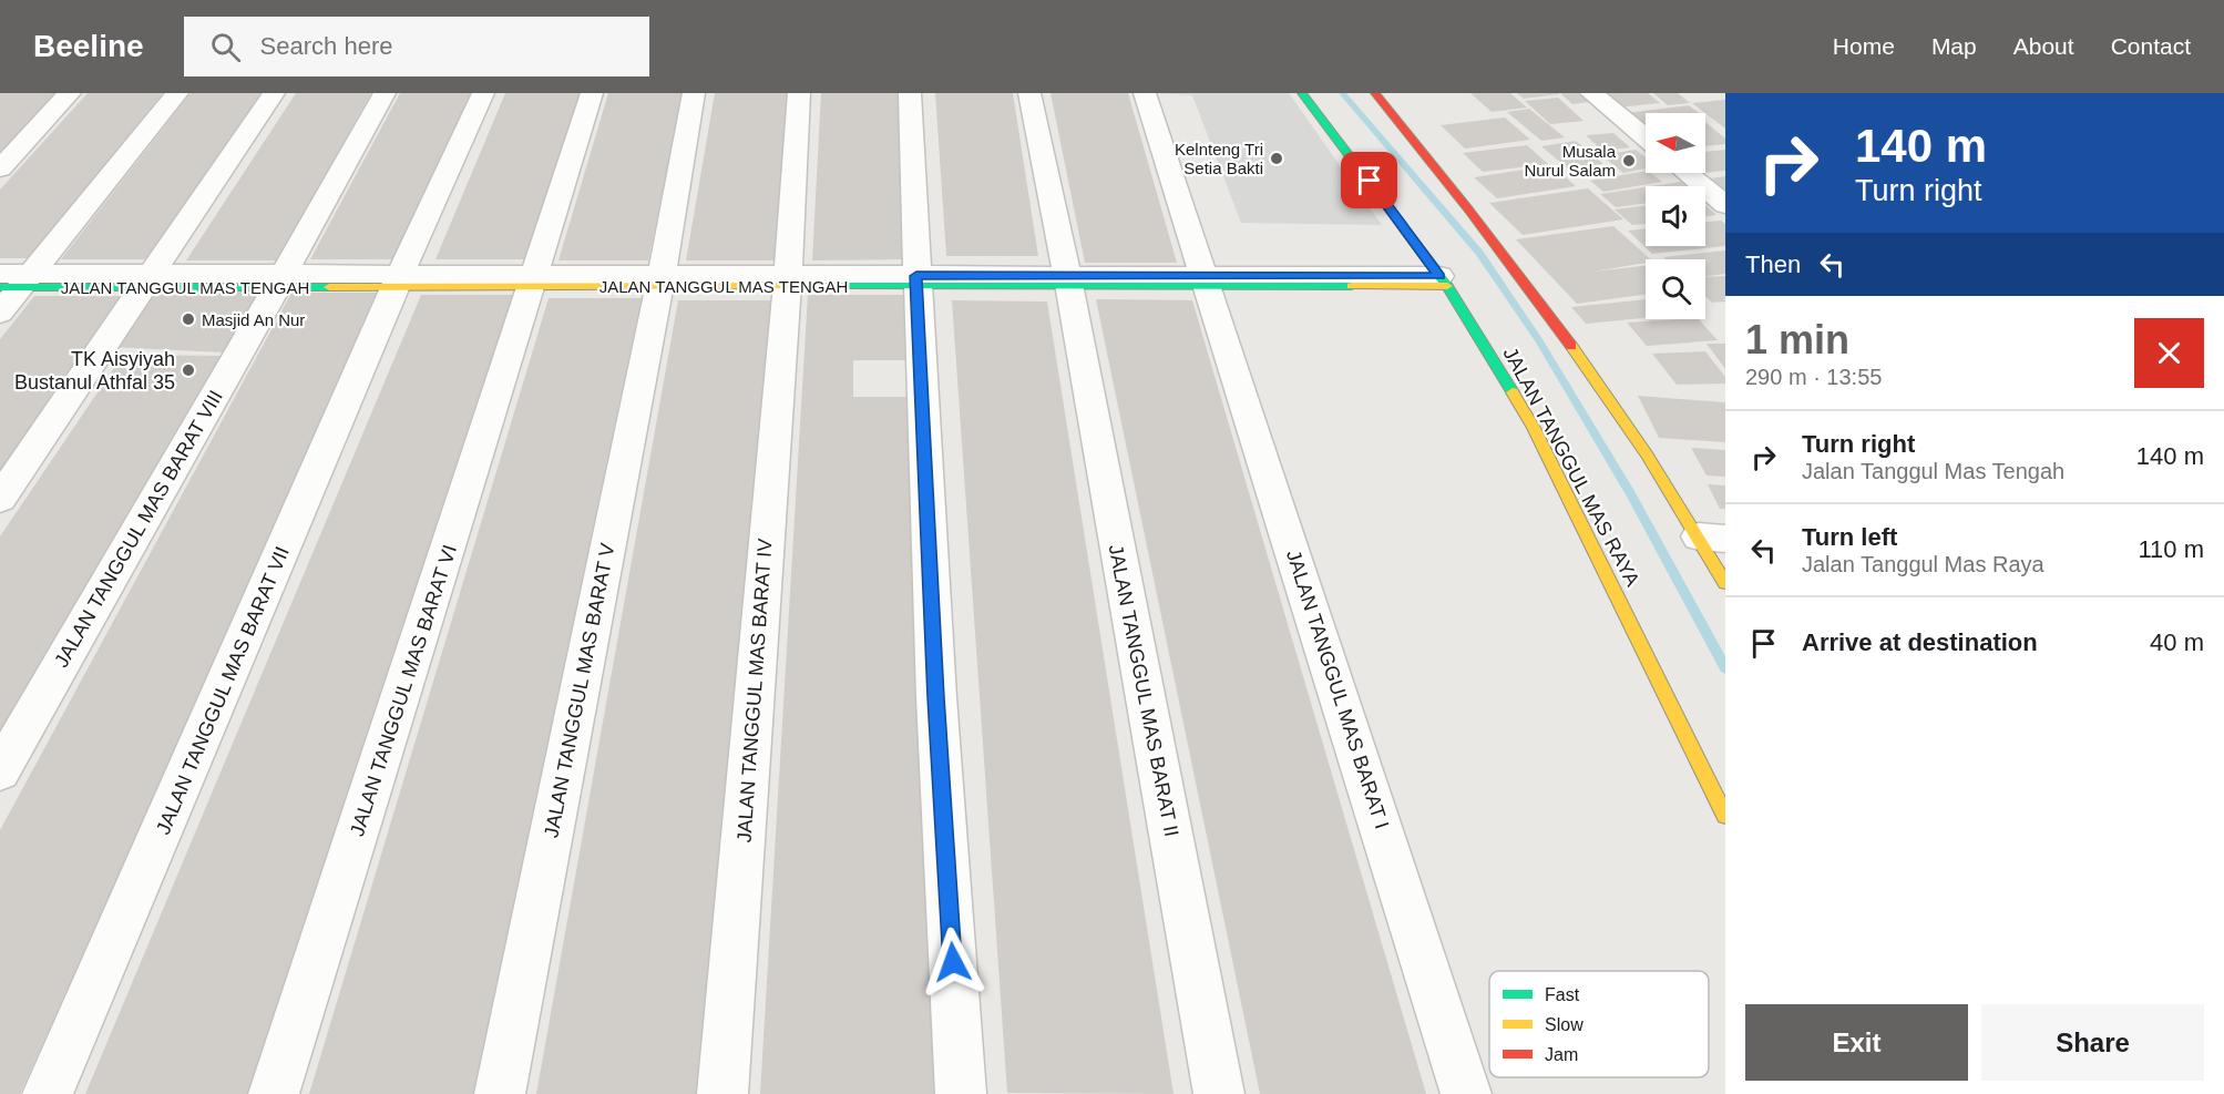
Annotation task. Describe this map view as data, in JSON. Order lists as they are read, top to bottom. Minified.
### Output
{"streets":{"street":["JALAN TANGGUL MAS TENGAH","JALAN TANGGUL MAS RAYA","JALAN TANGGUL MAS BARAT VIII","JALAN TANGGUL MAS BARAT I","JALAN TANGGUL MAS BARAT VII","JALAN TANGGUL MAS BARAT VI","JALAN TANGGUL MAS BARAT V","JALAN TANGGUL MAS BARAT IV","JALAN TANGGUL MAS BARAT II"]},"crossings":[["JALAN TANGGUL MAS TENGAH","JALAN TANGGUL MAS RAYA"],["JALAN TANGGUL MAS TENGAH","JALAN TANGGUL MAS BARAT VIII"],["JALAN TANGGUL MAS TENGAH","JALAN TANGGUL MAS BARAT I"],["JALAN TANGGUL MAS TENGAH","JALAN TANGGUL MAS BARAT VII"],["JALAN TANGGUL MAS TENGAH","JALAN TANGGUL MAS BARAT VI"],["JALAN TANGGUL MAS TENGAH","JALAN TANGGUL MAS BARAT V"],["JALAN TANGGUL MAS TENGAH","JALAN TANGGUL MAS BARAT IV"],["JALAN TANGGUL MAS TENGAH","JALAN TANGGUL MAS BARAT II"]],"places":["Kelnteng Tri Setia Bakti","Musala Nurul Salam","Masjid An Nur","TK Aisyiyah Bustanul Athfal 35"],"legend":["Fast","Slow","Jam"],"north":"left","page":{"header":"Beeline","search":"Search here","nav":["Home","Map","About","Contact"],"turn":["140 m","Turn right"],"then":"Then","heading":["1 min","290 m · 13:55"],"list":[{"name":"Turn right","note":"Jalan Tanggul Mas Tengah","value":"140 m"},{"name":"Turn left","note":"Jalan Tanggul Mas Raya","value":"110 m"},{"name":"Arrive at destination","value":"40 m"}],"buttons":["Exit","Share"]}}
